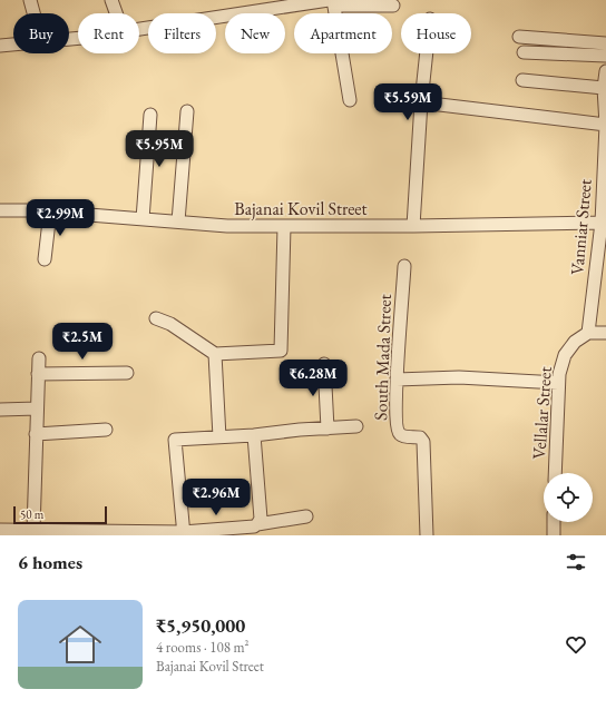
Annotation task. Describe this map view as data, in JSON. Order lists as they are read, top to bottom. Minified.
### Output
{"streets":{"street":["Bajanai Kovil Street","Vanniar Street","South Mada Street","Vellalar Street"]},"crossings":[["Bajanai Kovil Street","Vanniar Street"],["Vanniar Street","Vellalar Street"]],"scale_bar":"50 m","page":{"chip":["Buy","Rent","Filters","New","Apartment","House"],"price":["₹5.59M","₹5.95M","₹2.99M","₹2.5M","₹6.28M","₹2.96M"],"scale":"50 m","heading":"6 homes","list":[{"name":"₹5,950,000","note":"4 rooms · 108 m² · Bajanai Kovil Street"}]}}
